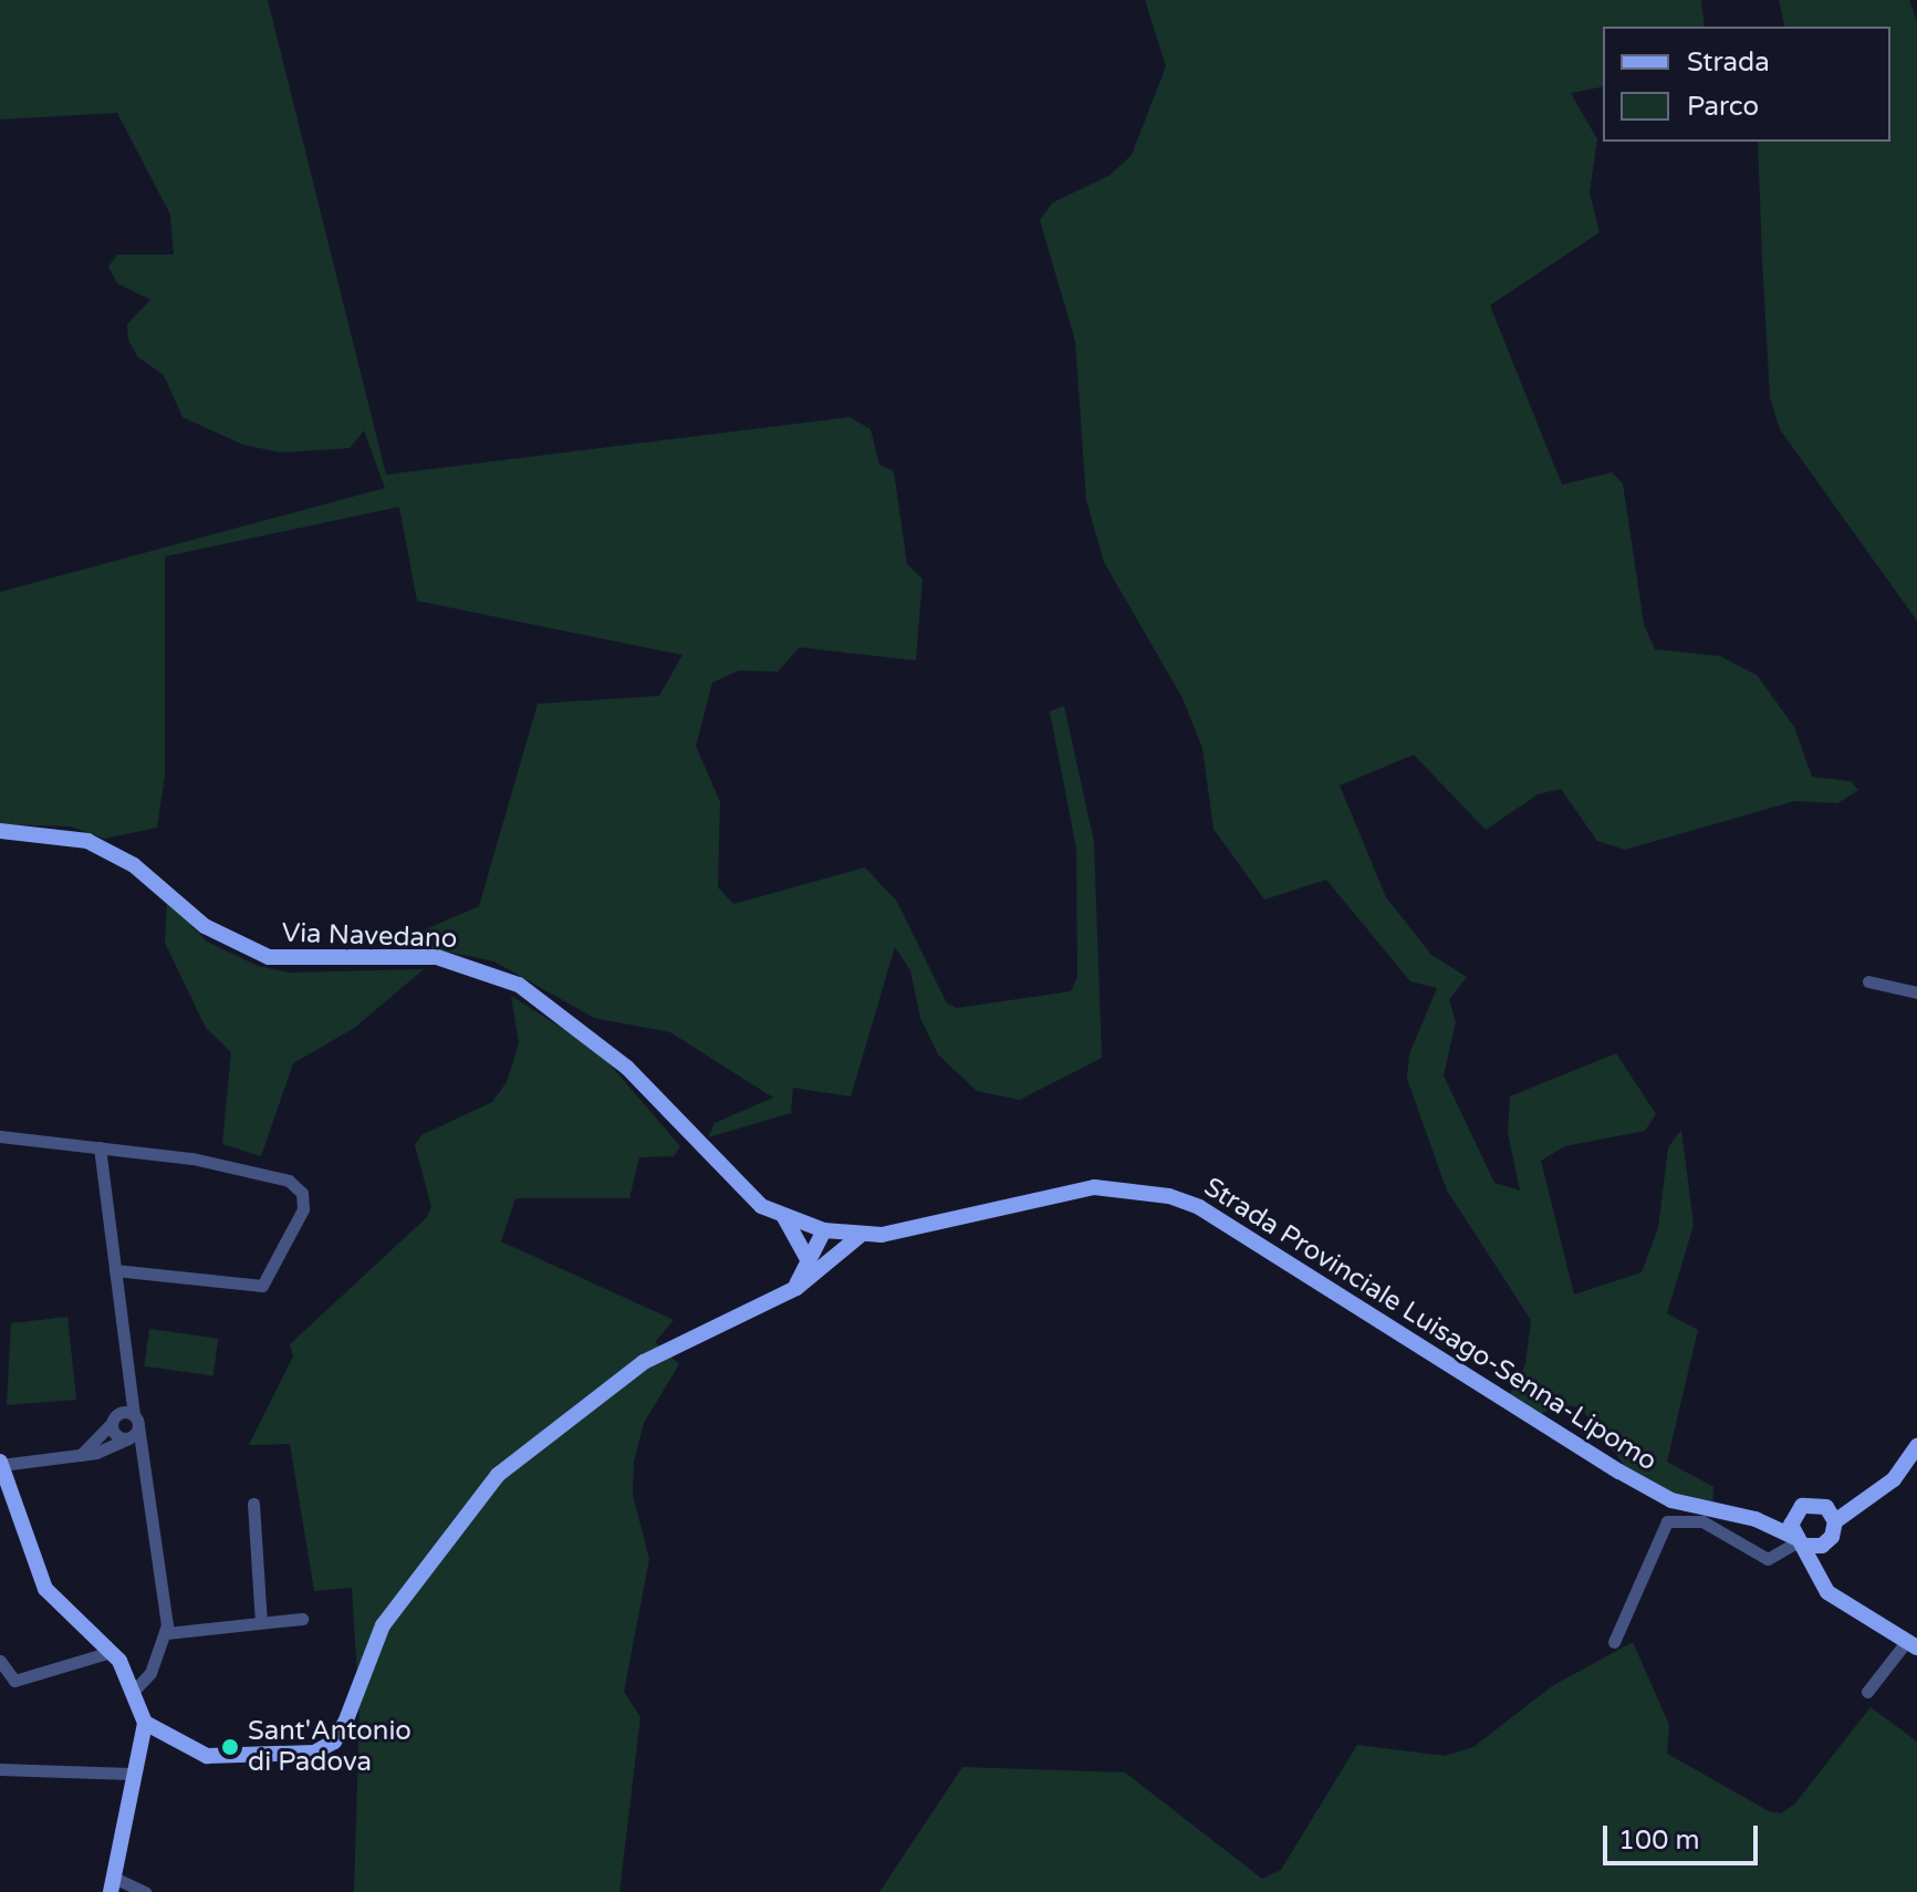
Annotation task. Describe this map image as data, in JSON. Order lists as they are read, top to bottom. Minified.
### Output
{"streets":{"street":["Via Navedano","Strada Provinciale Luisago-Senna-Lipomo"]},"places":["Sant'Antonio di Padova"],"legend":["Strada","Parco"],"scale_bar":"100 m"}
